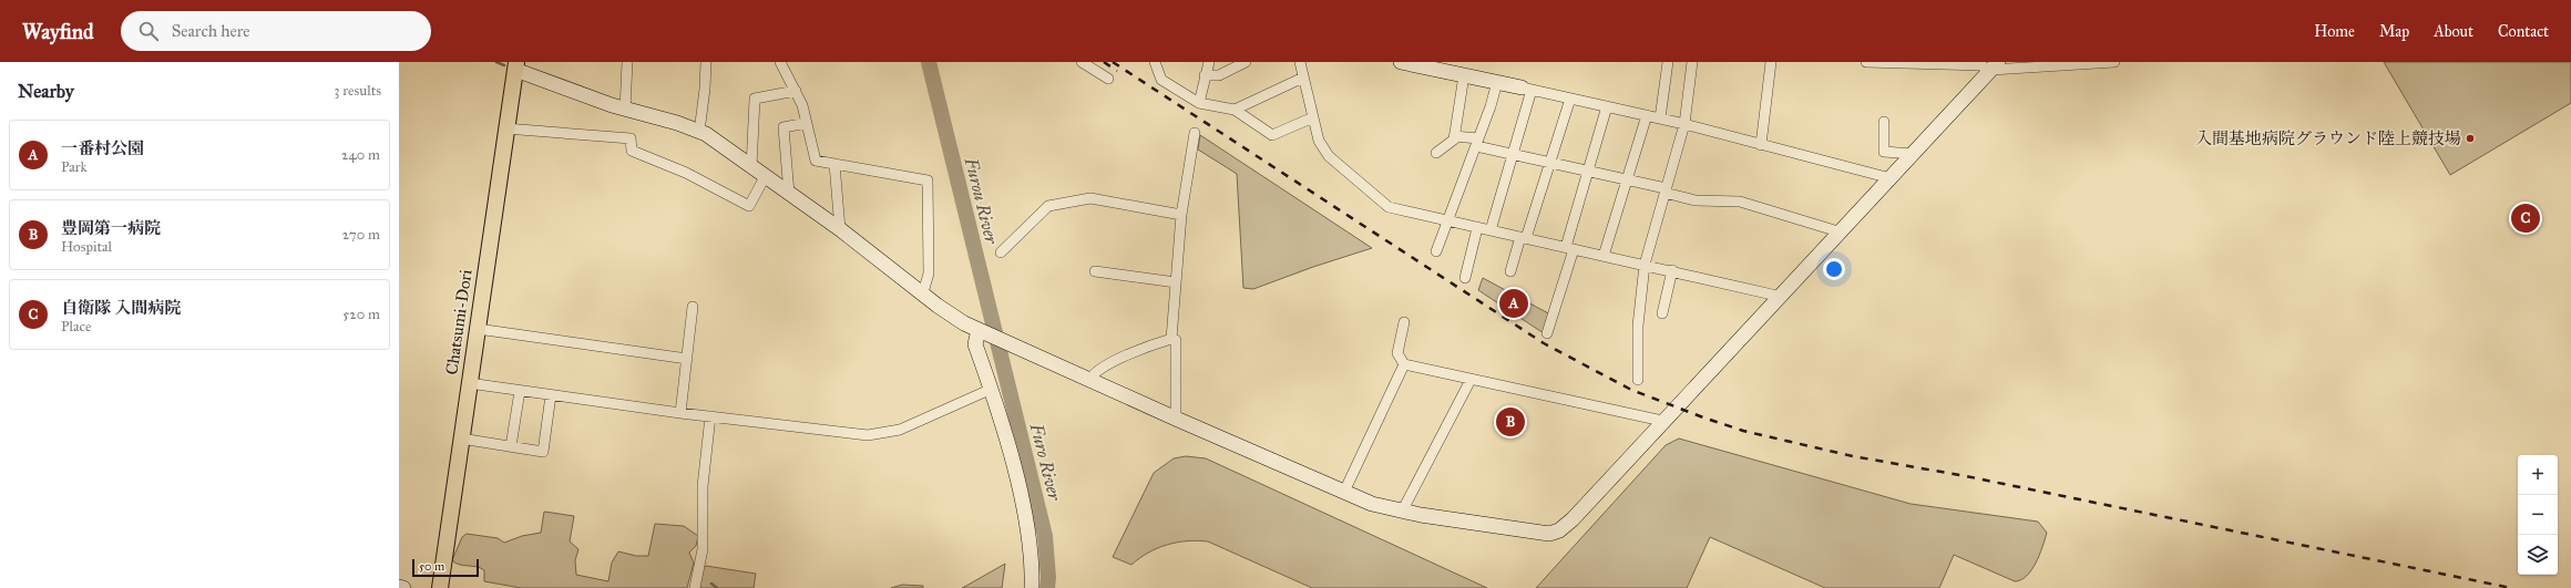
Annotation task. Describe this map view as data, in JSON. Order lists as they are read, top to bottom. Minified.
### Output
{"streets":{"main road":["Chatsumi-Dori"]},"water":["Furou River","Furo River"],"places":["入間基地病院グラウンド陸上競技場"],"scale_bar":"50 m","page":{"header":"Wayfind","search":"Search here","nav":["Home","Map","About","Contact"],"heading":["Nearby","3 results"],"list":[{"mark":"A","name":"一番村公園","note":"Park","value":"240 m"},{"mark":"B","name":"豊岡第一病院","note":"Hospital","value":"270 m"},{"mark":"C","name":"自衛隊 入間病院","note":"Place","value":"520 m"}],"pins":["C","A","B"],"map_buttons":["+","−"],"scale":"50 m"}}
